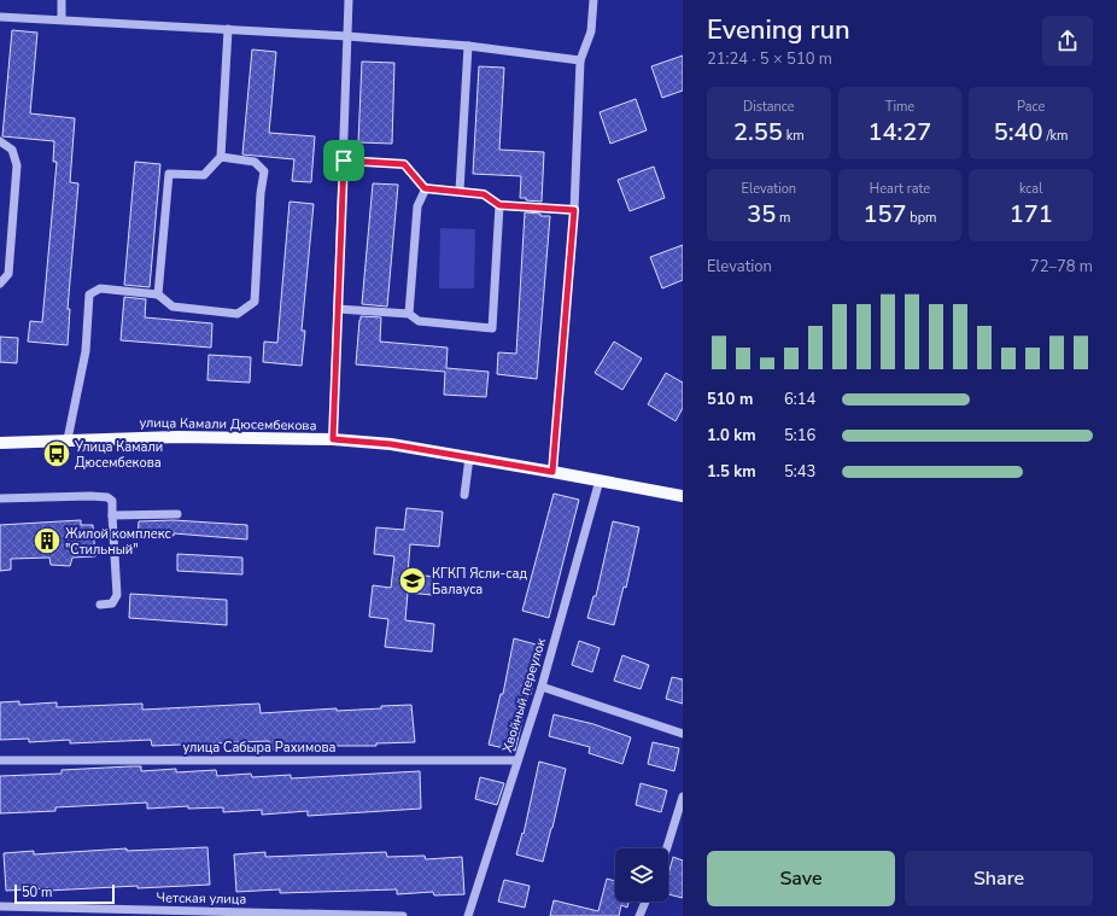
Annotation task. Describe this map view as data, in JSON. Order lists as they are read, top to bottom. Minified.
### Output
{"streets":{"main road":["улица Камали Дюсембекова"],"street":["Хвойный переулок","улица Сабыра Рахимова","Четская улица"]},"crossings":[["улица Камали Дюсембекова","Хвойный переулок"],["Хвойный переулок","улица Сабыра Рахимова"]],"places":{"bus stop":["Улица Камали Дюсембекова"],"building":["Жилой комплекс \"Стильный\""],"school or university":["КГКП Ясли-сад Балауса"]},"scale_bar":"50 m","page":{"heading":["Evening run","21:24 · 5 × 510 m"],"stats":[["Distance","2.55 km"],["Time","14:27"],["Pace","5:40 /km"],["Elevation","35 m"],["Heart rate","157 bpm"],["kcal","171"]],"chart":["Elevation","72–78 m"],"list":[{"name":"510 m","note":"6:14"},{"name":"1.0 km","note":"5:16"},{"name":"1.5 km","note":"5:43"}],"buttons":["Save","Share"],"scale":"50 m"}}
